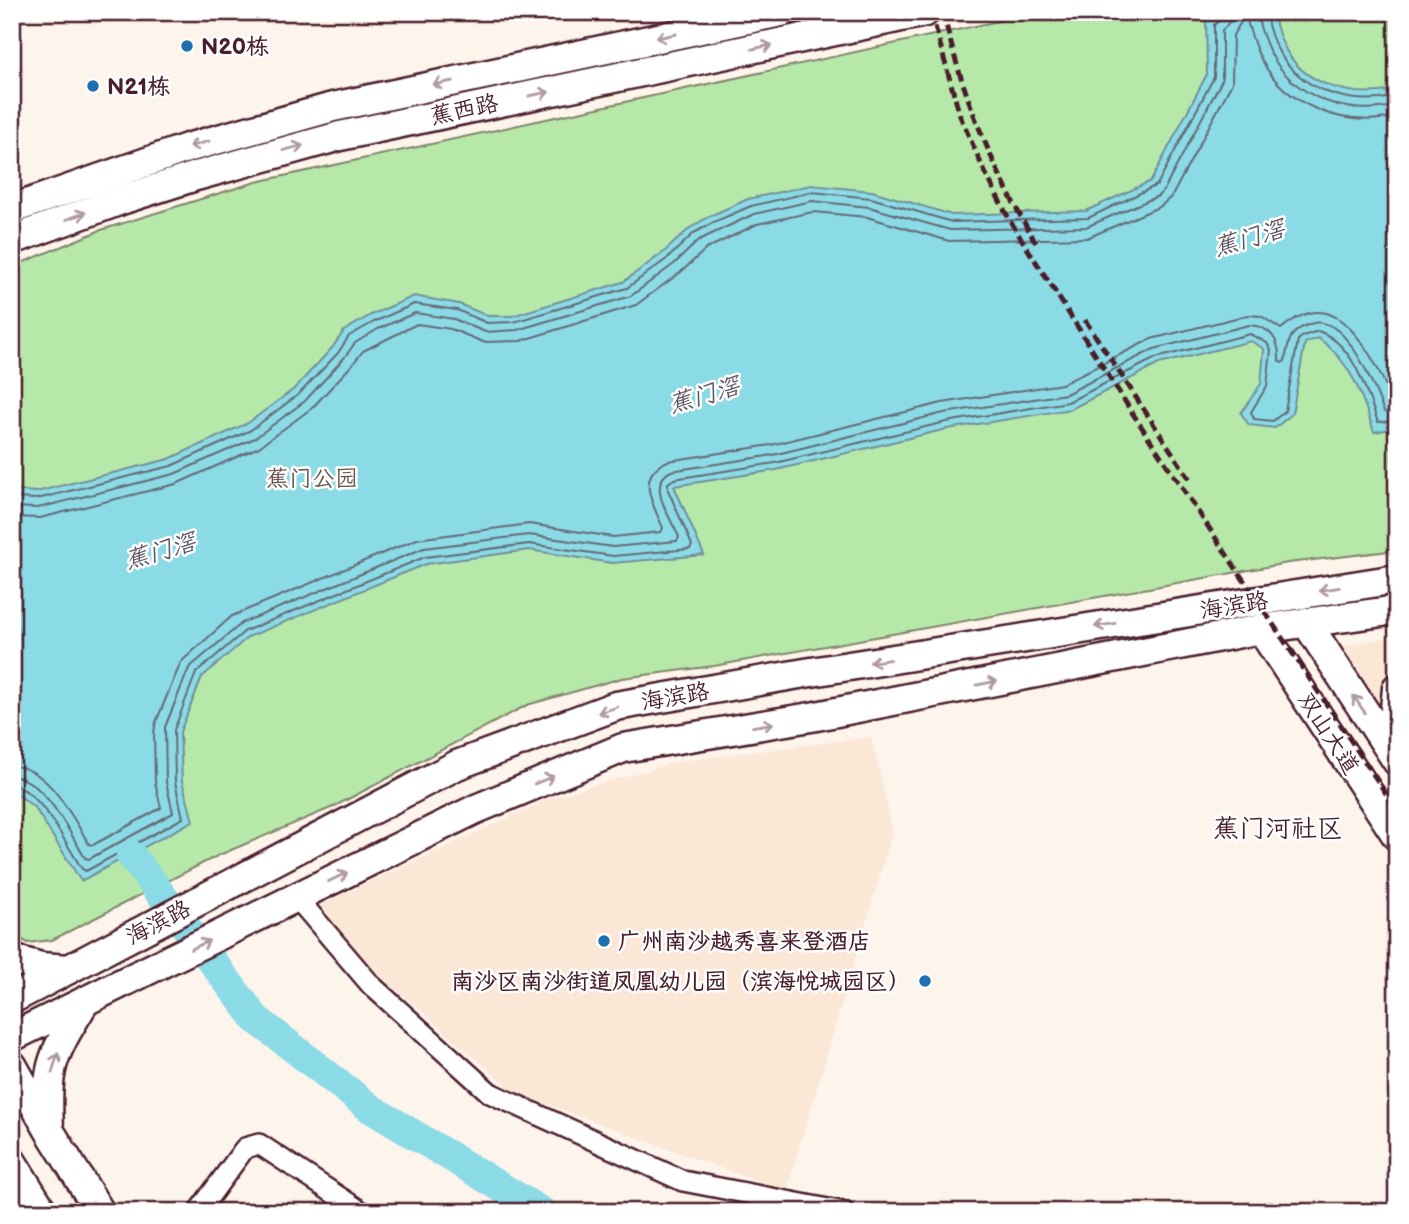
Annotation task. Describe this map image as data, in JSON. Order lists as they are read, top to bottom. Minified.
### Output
{"streets":{"street":["蕉西路","海滨路","双山大道"]},"crossings":[["海滨路","双山大道"]],"districts":["蕉门河社区"],"water":["蕉门滘"],"parks":["蕉门公园"],"places":["N20栋","N21栋","广州南沙越秀喜来登酒店","南沙区南沙街道凤凰幼儿园（滨海悦城园区）"]}
